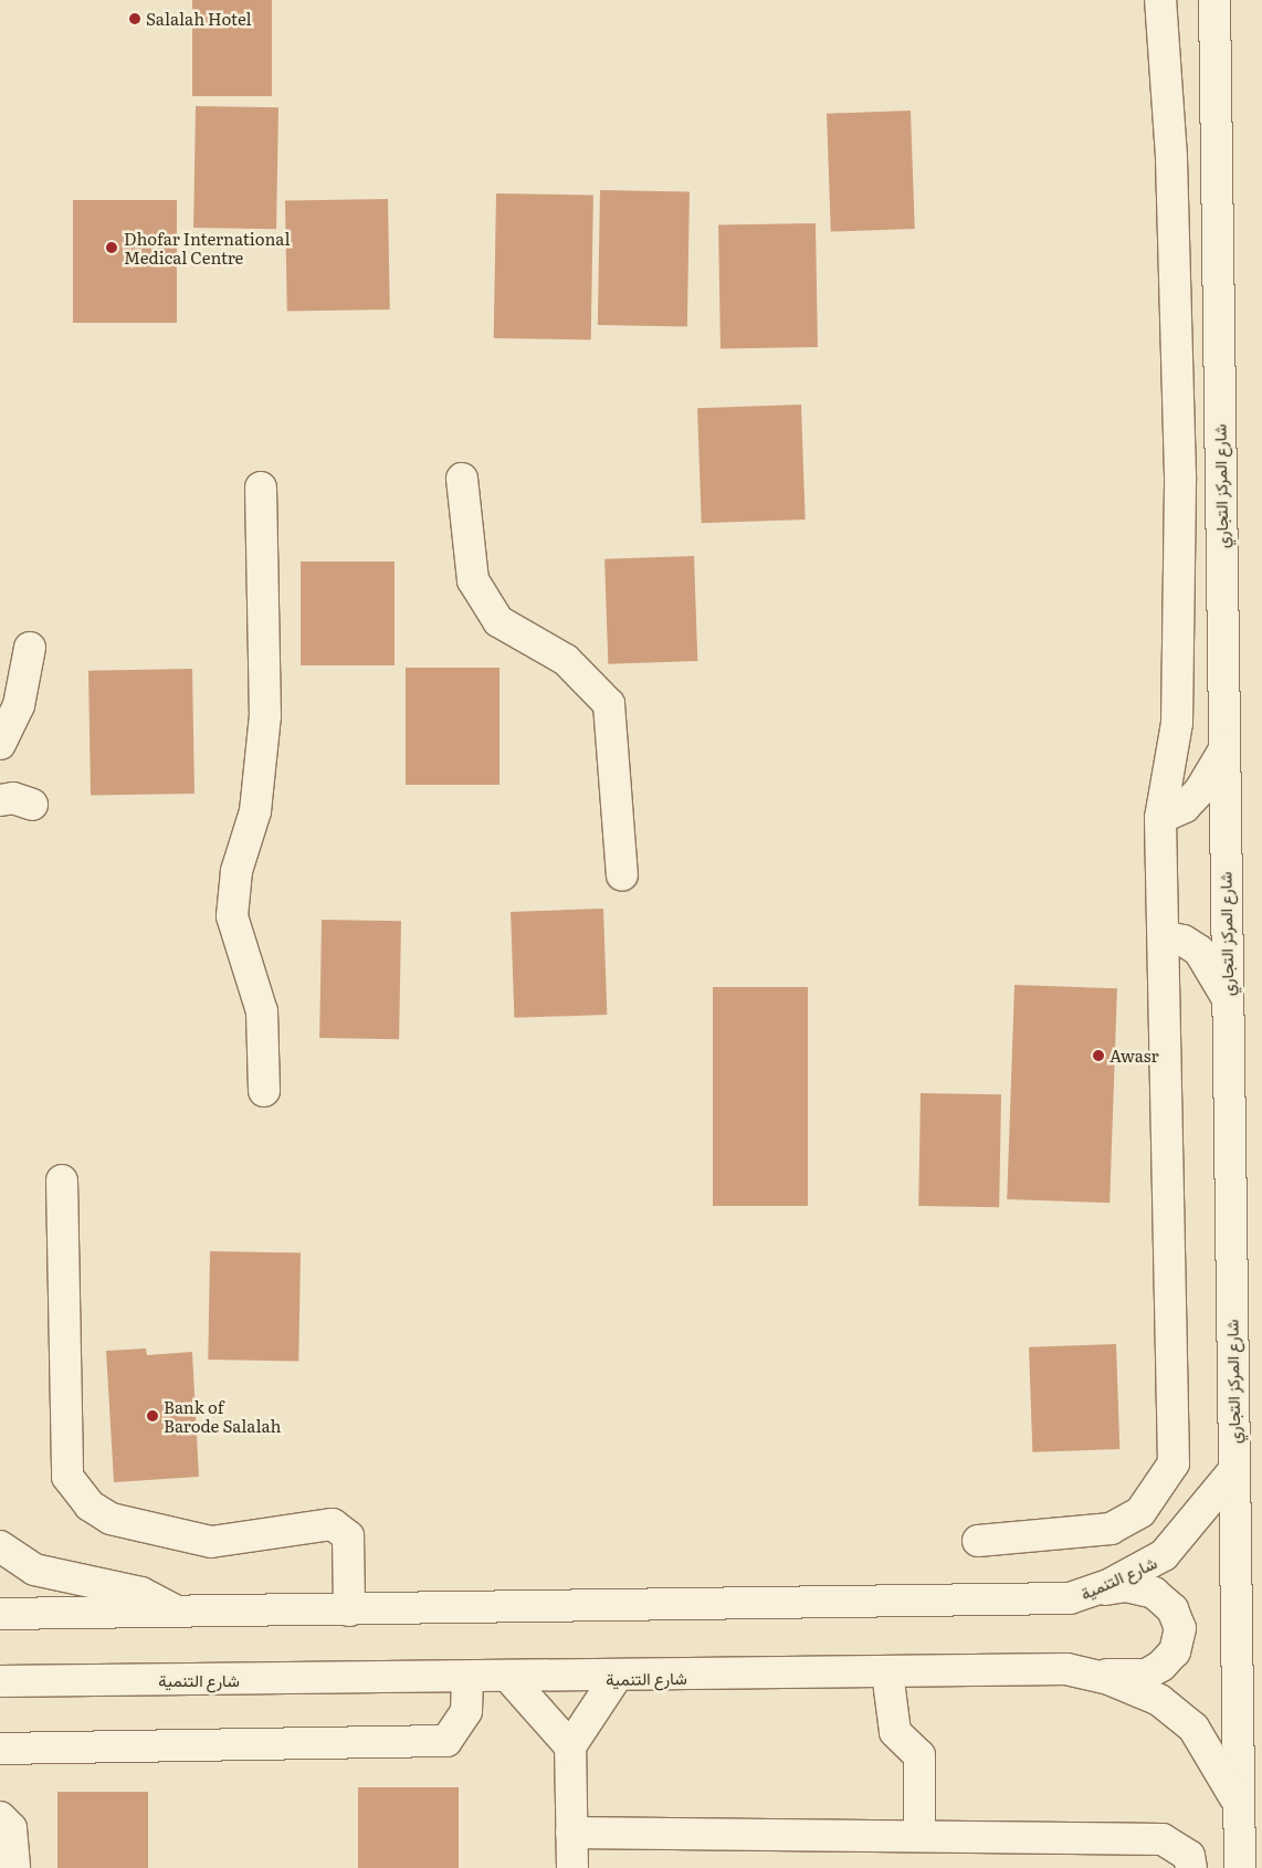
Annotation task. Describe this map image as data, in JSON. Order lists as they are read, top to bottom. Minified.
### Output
{"streets":{"street":["شارع المركز التجاري","شارع التنمية"]},"crossings":[["شارع المركز التجاري","شارع التنمية"]],"places":["Salalah Hotel","Dhofar International Medical Centre","Awasr","Bank of Barode Salalah"]}
